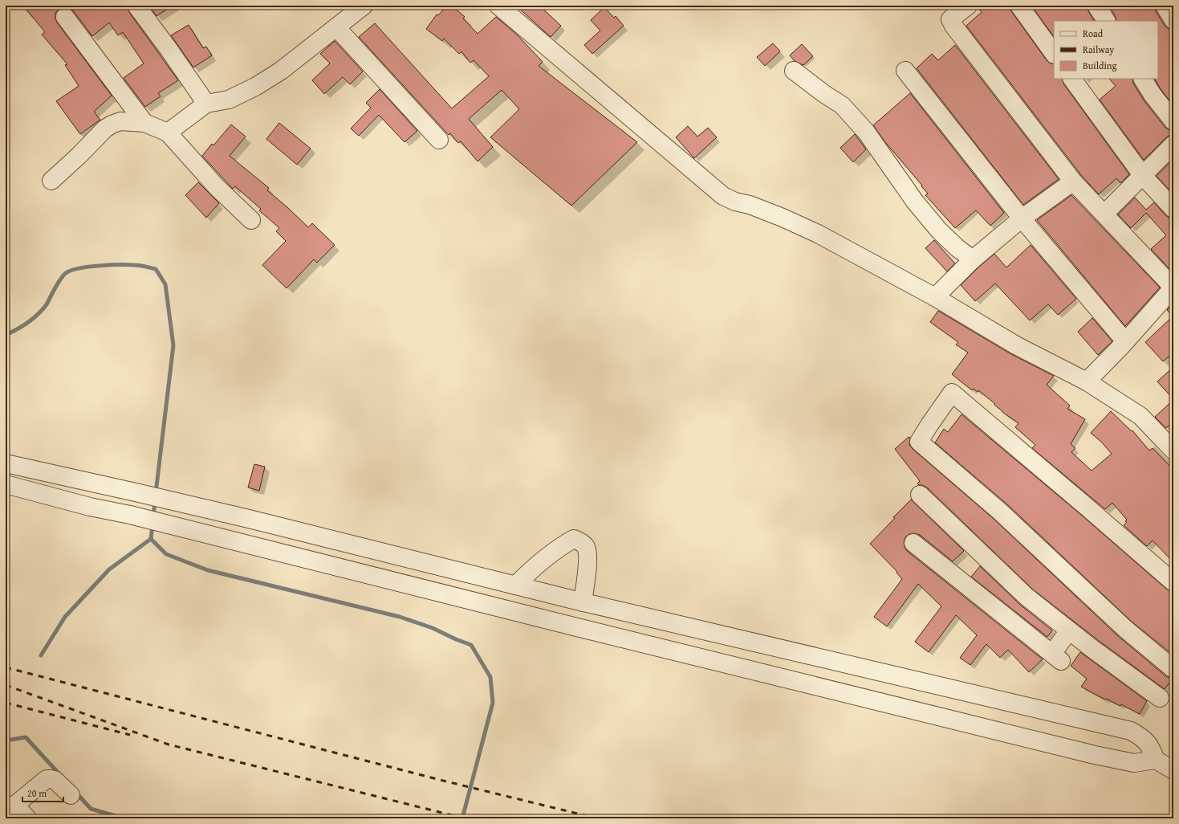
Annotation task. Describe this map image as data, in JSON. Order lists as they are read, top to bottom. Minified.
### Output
{"legend":["Road","Railway","Building"],"scale_bar":"20 m"}
